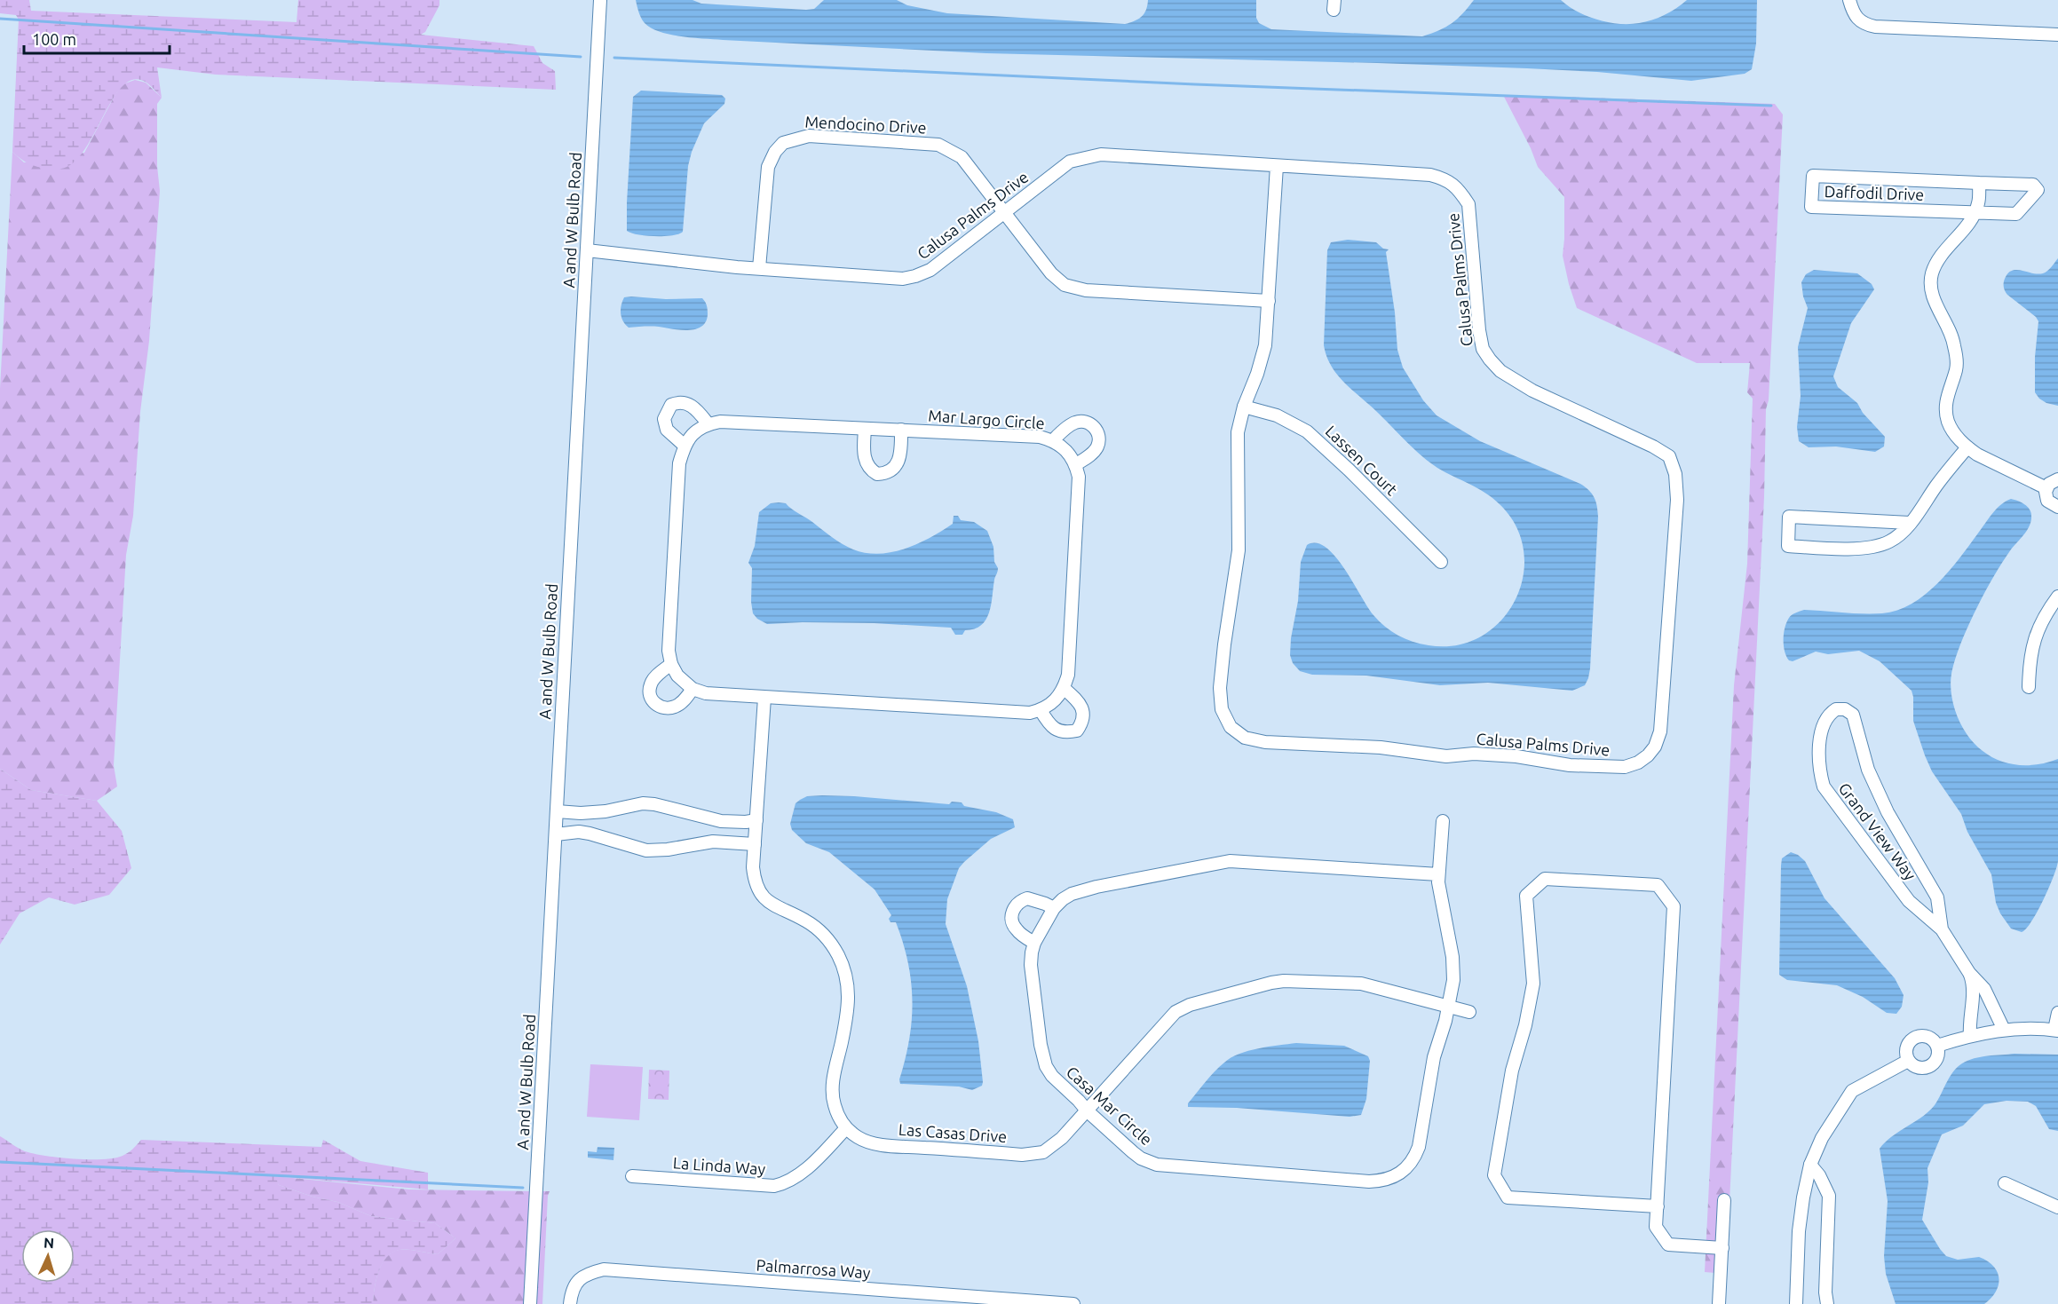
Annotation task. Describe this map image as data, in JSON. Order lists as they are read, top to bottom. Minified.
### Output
{"streets":{"street":["Mendocino Drive","Daffodil Drive","Calusa Palms Drive","A and W Bulb Road","Mar Largo Circle","Lassen Court","Grand View Way","Casa Mar Circle","Las Casas Drive","La Linda Way","Palmarrosa Way"]},"crossings":[["Mendocino Drive","Calusa Palms Drive"],["Calusa Palms Drive","A and W Bulb Road"],["Calusa Palms Drive","Lassen Court"],["Casa Mar Circle","Las Casas Drive"],["Las Casas Drive","La Linda Way"]],"scale_bar":"100 m","north":"top"}
